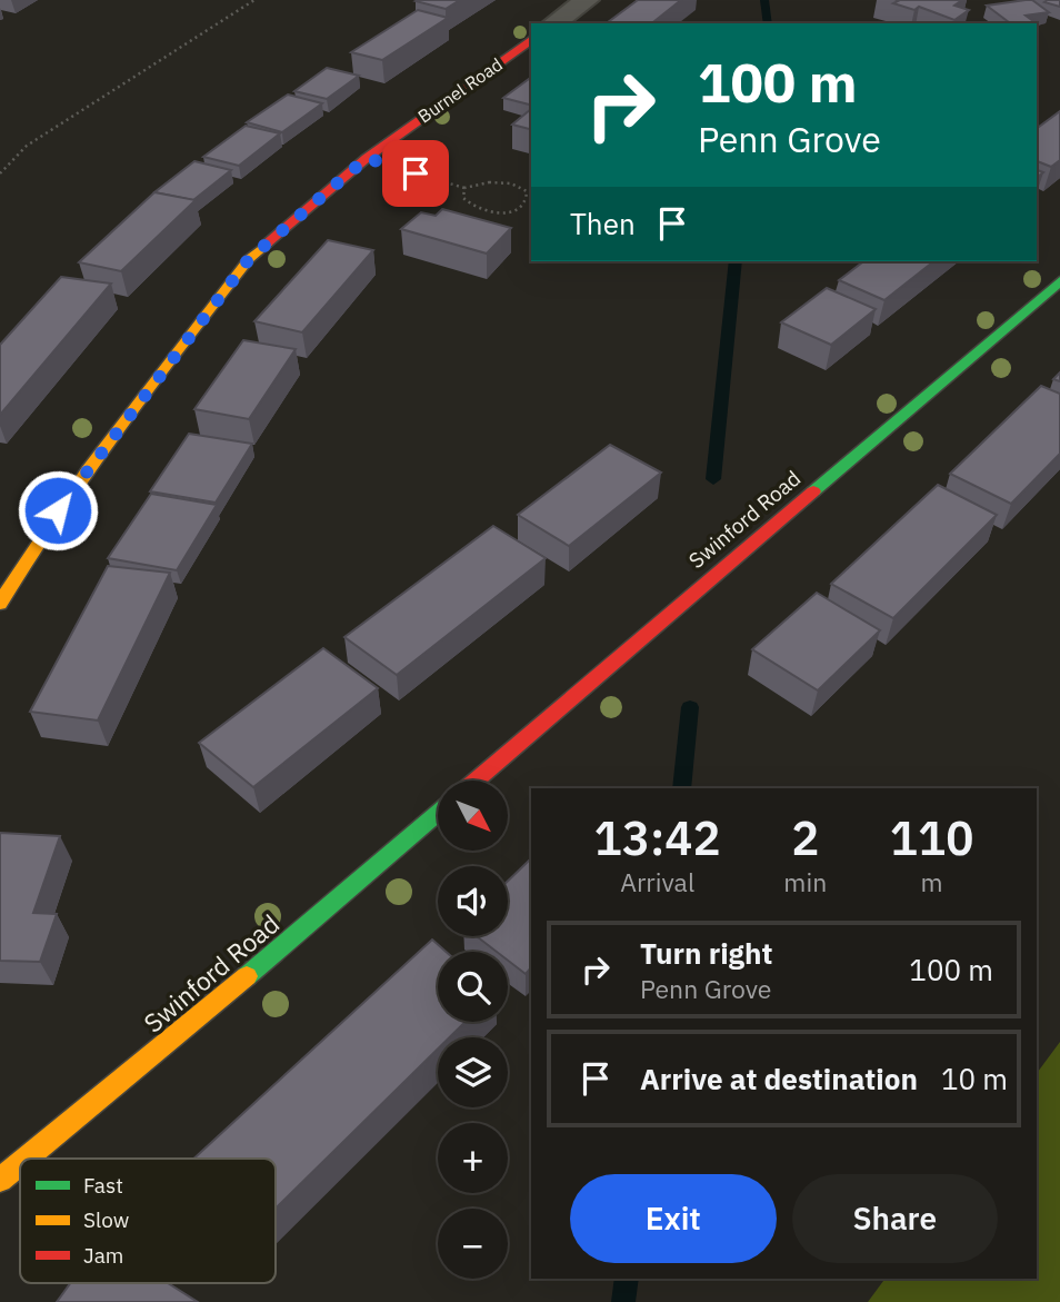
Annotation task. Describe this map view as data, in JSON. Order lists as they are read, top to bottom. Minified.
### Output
{"streets":{"street":["Burnel Road","Swinford Road"]},"legend":["Fast","Slow","Jam"],"north":"bottom right","page":{"turn":["100 m","Penn Grove"],"then":"Then","map_buttons":["+","−"],"eta":["13:42","Arrival","2","min","110","m"],"list":[{"name":"Turn right","note":"Penn Grove","value":"100 m"},{"name":"Arrive at destination","value":"10 m"}],"buttons":["Exit","Share"]}}
